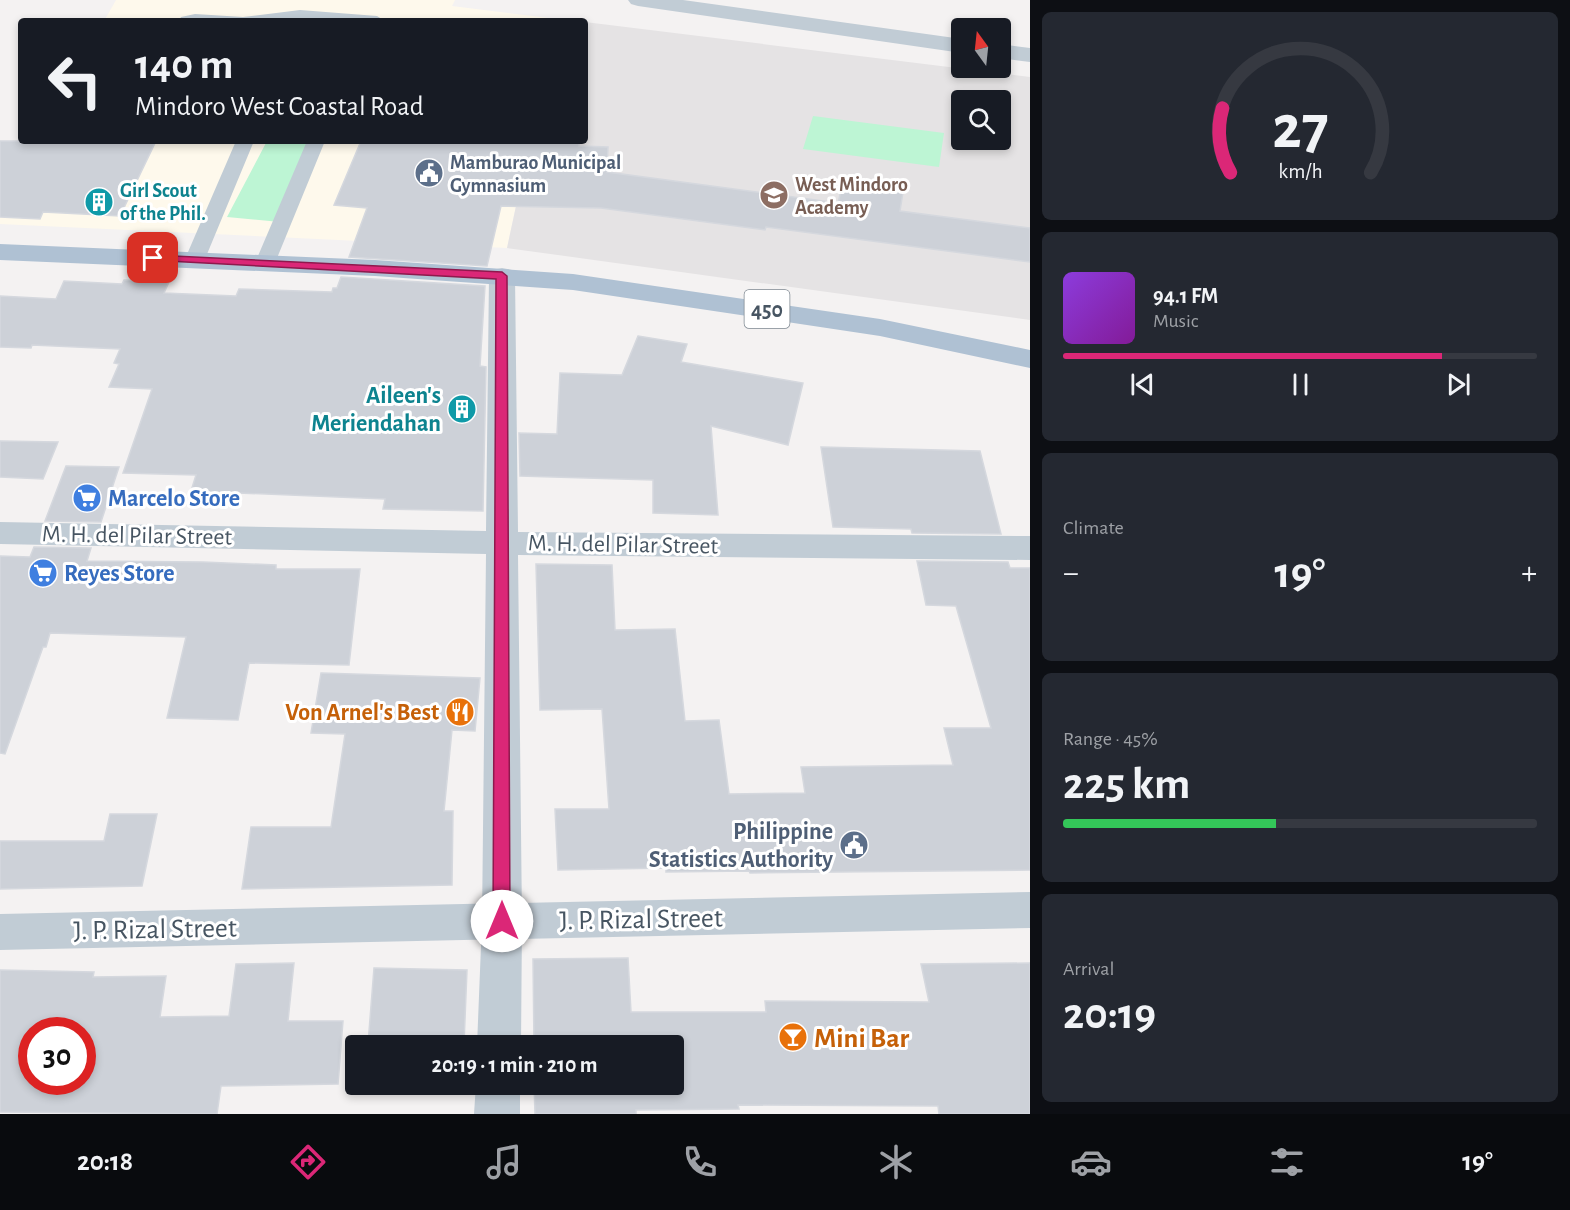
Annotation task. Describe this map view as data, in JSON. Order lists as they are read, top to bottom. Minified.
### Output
{"streets":{"main road":["450"],"street":["M. H. del Pilar Street","J. P. Rizal Street"]},"places":{"public building":["Mamburao Municipal Gymnasium","Philippine Statistics Authority"],"school or university":["West Mindoro Academy"],"building":["Girl Scout of the Phil.","Aileen's Meriendahan"],"supermarket":["Marcelo Store","Reyes Store"],"restaurant":["Von Arnel's Best"],"bar":["Mini Bar"]},"north":"top","page":{"turn":["140 m","Mindoro West Coastal Road"],"song":["94.1 FM","Music"],"tile":["Climate",["Range · 45%","225 km"],["Arrival","20:19"]],"heat":["−","19°","+"],"limit":"30","trip":"20:19 · 1 min · 210 m","tabs":["20:18","19°"],"gauge":["27","km/h"]}}
